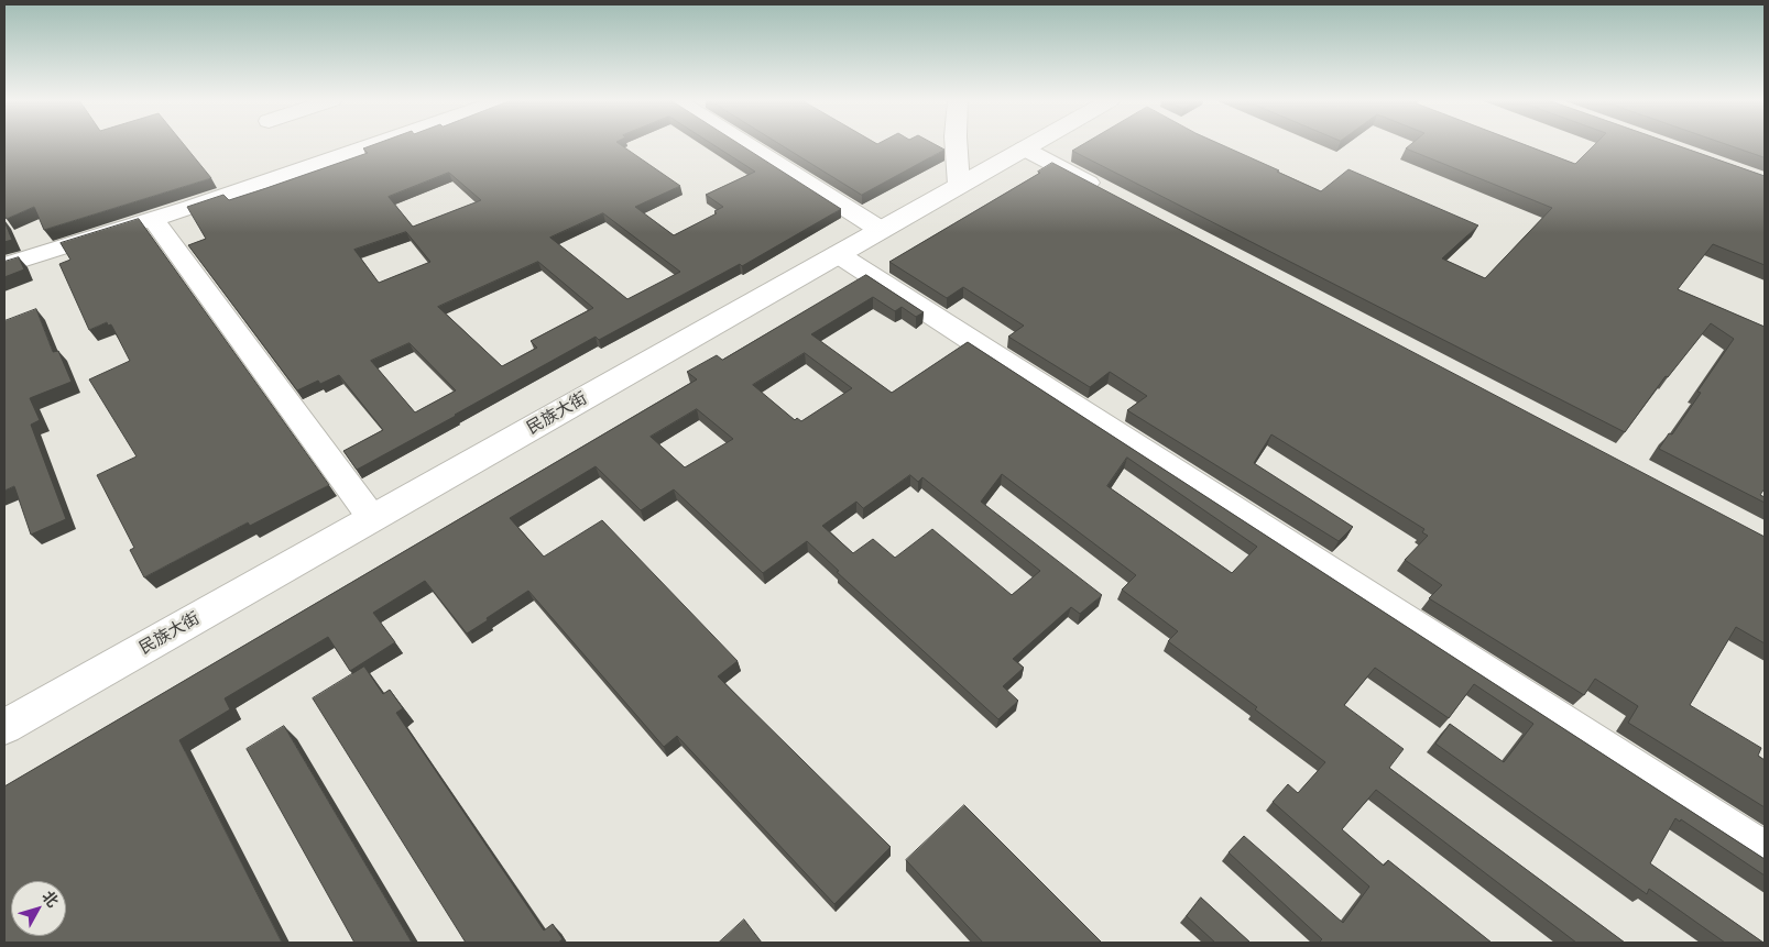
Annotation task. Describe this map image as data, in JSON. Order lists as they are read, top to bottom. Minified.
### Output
{"streets":{"street":["民族大街"]},"north":"top right"}
